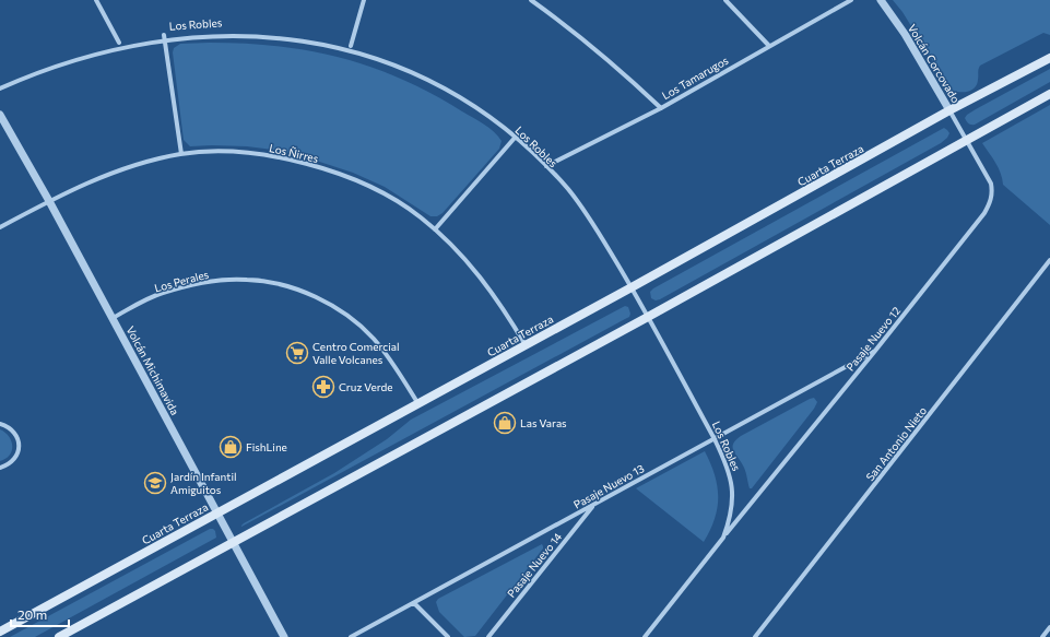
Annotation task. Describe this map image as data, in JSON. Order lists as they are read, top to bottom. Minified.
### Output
{"streets":{"main road":["Cuarta Terraza"],"street":["Los Robles","Volcán Corcovado","Los Tamarugos","Los Ñirres","Los Perales","Pasaje Nuevo 12","Volcán Michimavida","San Antonio Nieto","Pasaje Nuevo 13","Pasaje Nuevo 14"]},"crossings":[["Los Robles","Los Tamarugos"],["Los Robles","Cuarta Terraza"],["Los Robles","Pasaje Nuevo 12"],["Los Robles","Pasaje Nuevo 13"],["Volcán Corcovado","Cuarta Terraza"],["Volcán Corcovado","Pasaje Nuevo 12"],["Los Ñirres","Cuarta Terraza"],["Los Ñirres","Volcán Michimavida"],["Cuarta Terraza","Los Perales"],["Cuarta Terraza","Volcán Michimavida"],["Los Perales","Volcán Michimavida"],["Pasaje Nuevo 12","Pasaje Nuevo 13"],["Pasaje Nuevo 13","Pasaje Nuevo 14"]],"places":{"supermarket":["Centro Comercial Valle Volcanes"],"pharmacy":["Cruz Verde"],"shop":["Las Varas","FishLine"],"school or university":["Jardín Infantil Amiguitos"]},"scale_bar":"20 m"}
